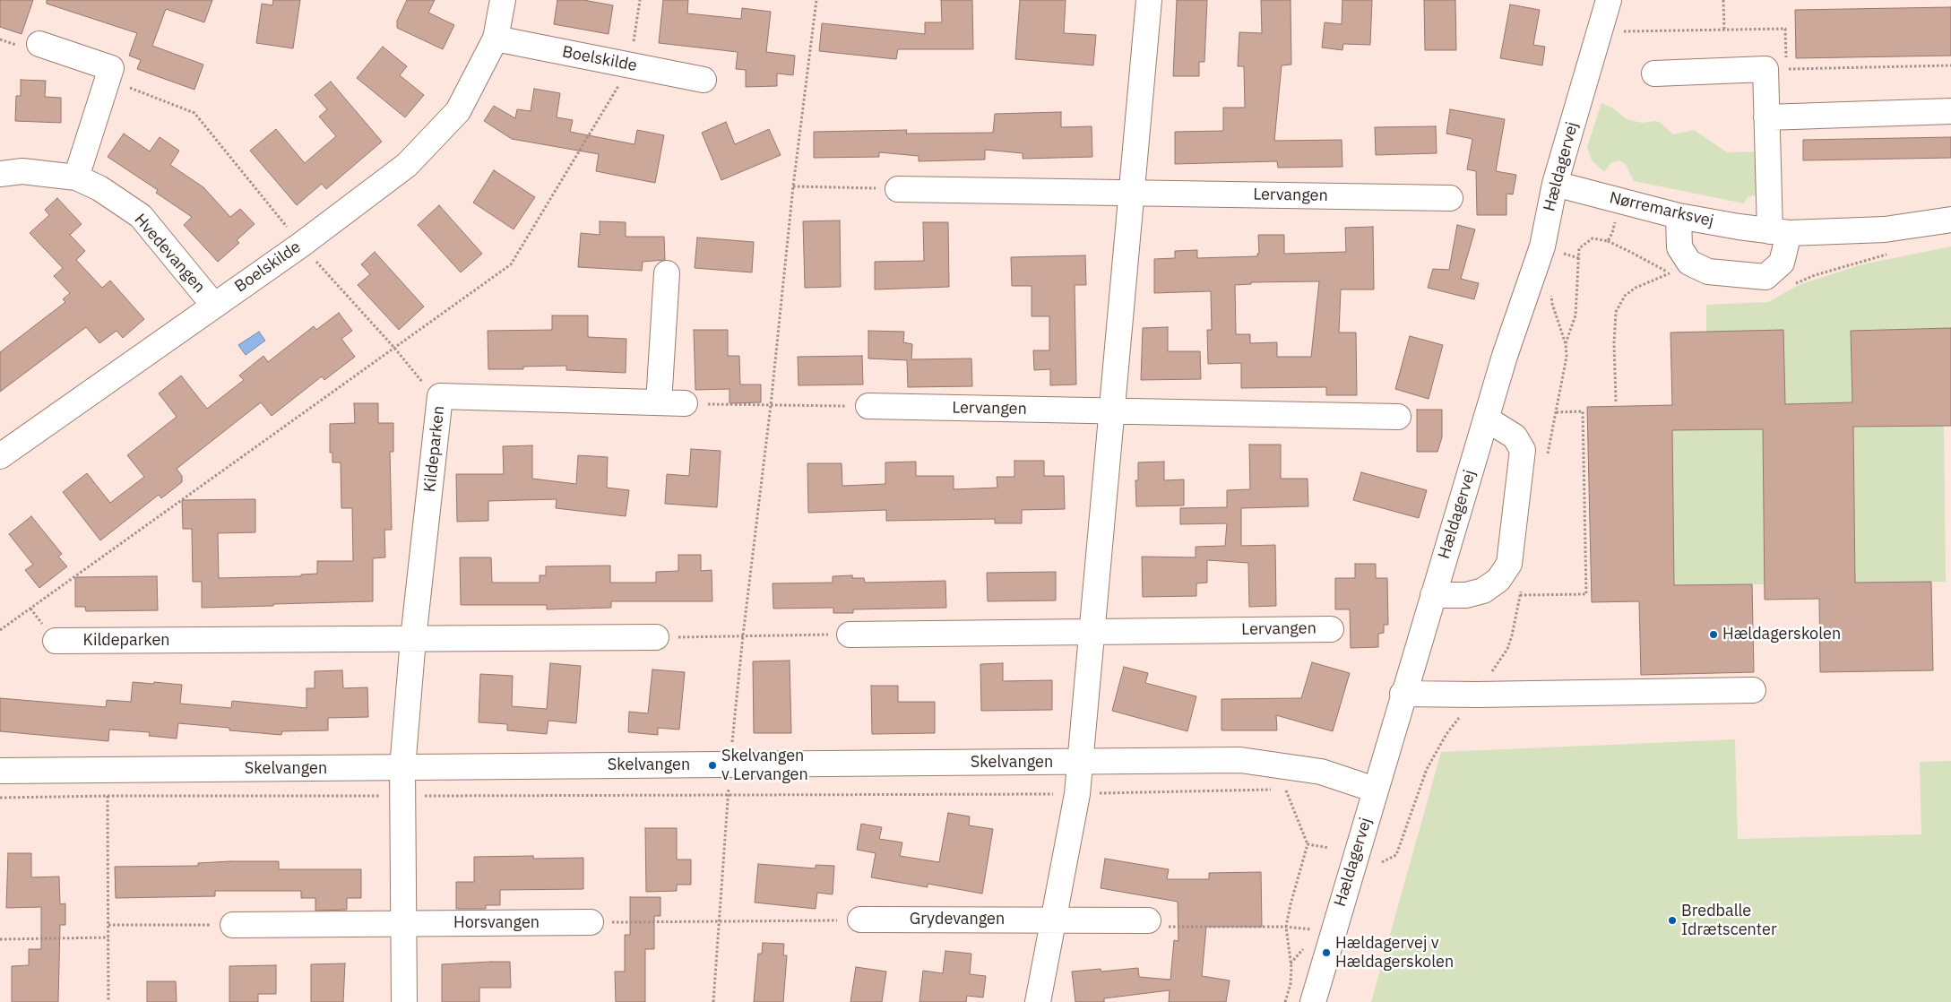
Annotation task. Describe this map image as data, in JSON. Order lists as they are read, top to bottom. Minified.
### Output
{"streets":{"street":["Boelskilde","Hældagervej","Lervangen","Nørremarksvej","Hvedevangen","Kildeparken","Skelvangen","Grydevangen","Horsvangen"]},"crossings":[["Boelskilde","Hvedevangen"],["Hældagervej","Nørremarksvej"],["Hældagervej","Skelvangen"],["Kildeparken","Skelvangen"]],"places":["Hældagerskolen","Skelvangen v Lervangen","Bredballe Idrætscenter","Hældagervej v Hældagerskolen"]}
